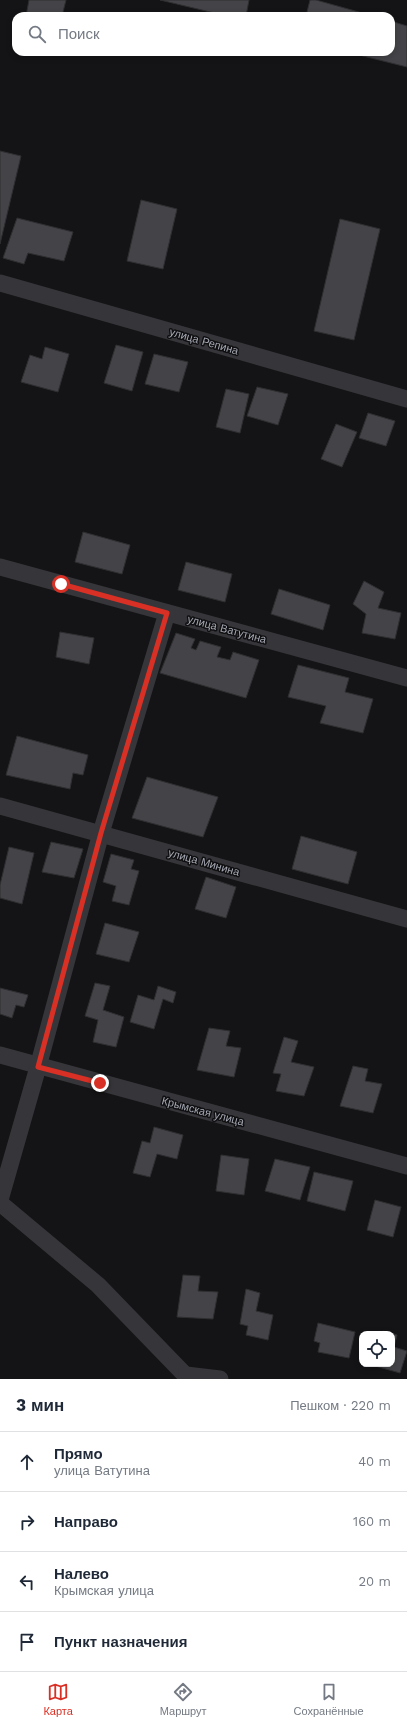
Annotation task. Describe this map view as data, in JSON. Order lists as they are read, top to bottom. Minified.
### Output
{"streets":{"street":["улица Репина","улица Ватутина","улица Минина","Крымская улица"]},"page":{"search":"Поиск","heading":["3 мин","Пешком · 220 m"],"list":[["Прямо","улица Ватутина","40 m"],["Направо","160 m"],["Налево","Крымская улица","20 m"],"Пункт назначения"],"nav":["Карта","Маршрут","Сохранённые"]}}
